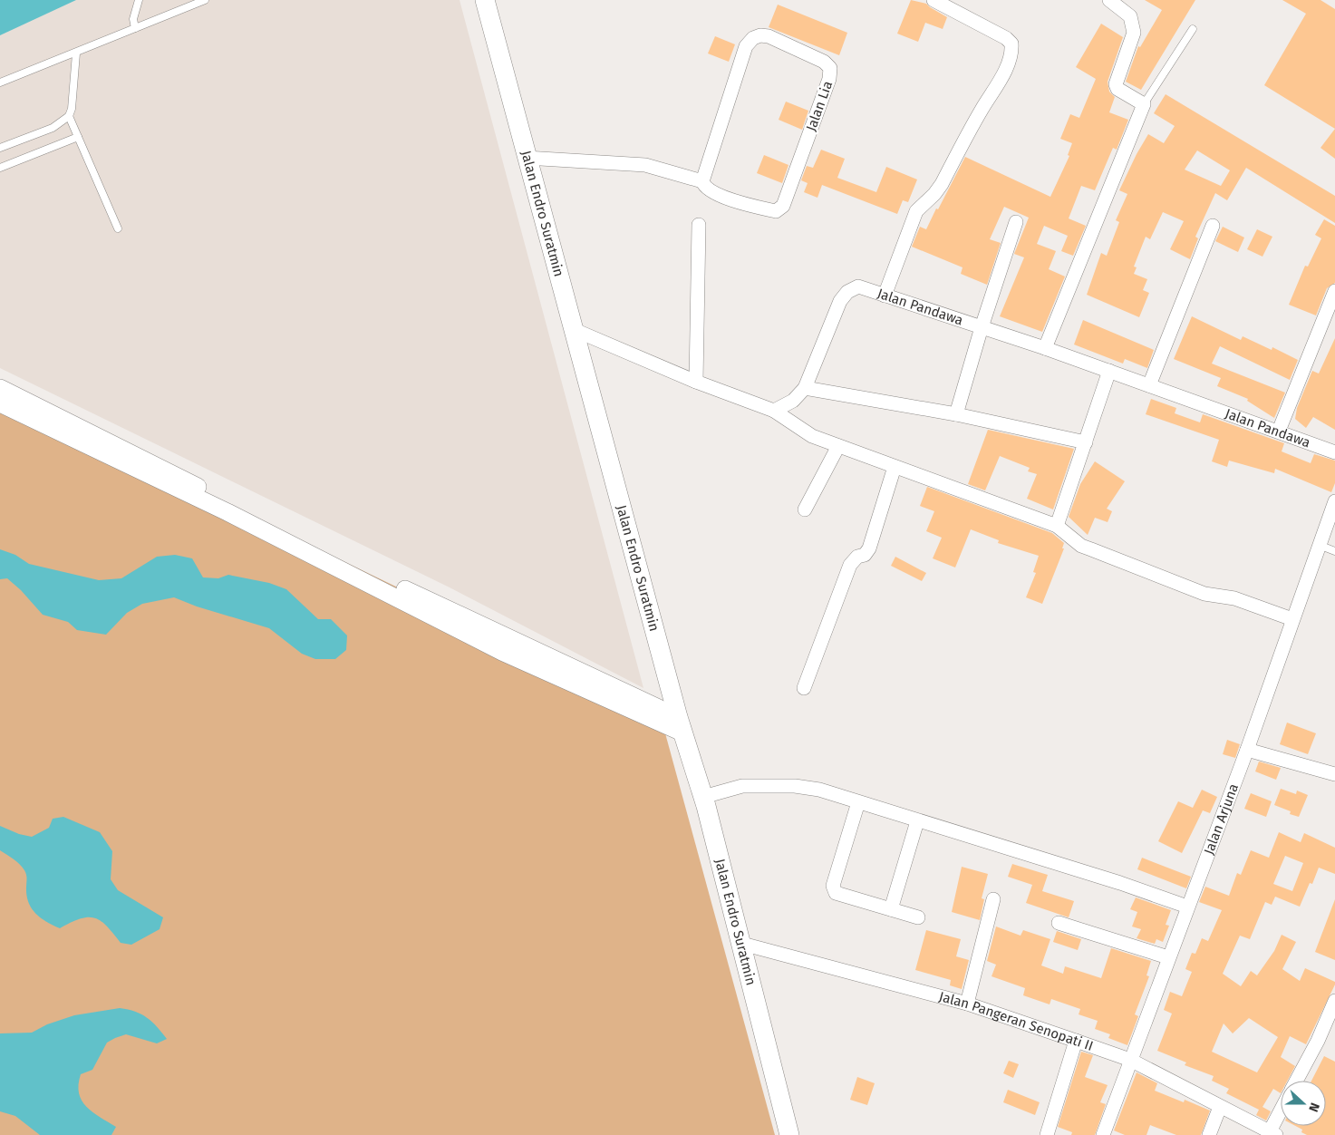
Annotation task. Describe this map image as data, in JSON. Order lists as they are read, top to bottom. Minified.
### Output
{"streets":{"main road":["Jalan Endro Suratmin"],"street":["Jalan Lia","Jalan Pandawa","Jalan Arjuna","Jalan Pangeran Senopati II"]},"crossings":[["Jalan Lia","Jalan Endro Suratmin"],["Jalan Endro Suratmin","Jalan Pangeran Senopati II"],["Jalan Arjuna","Jalan Pangeran Senopati II"]],"north":"right"}
